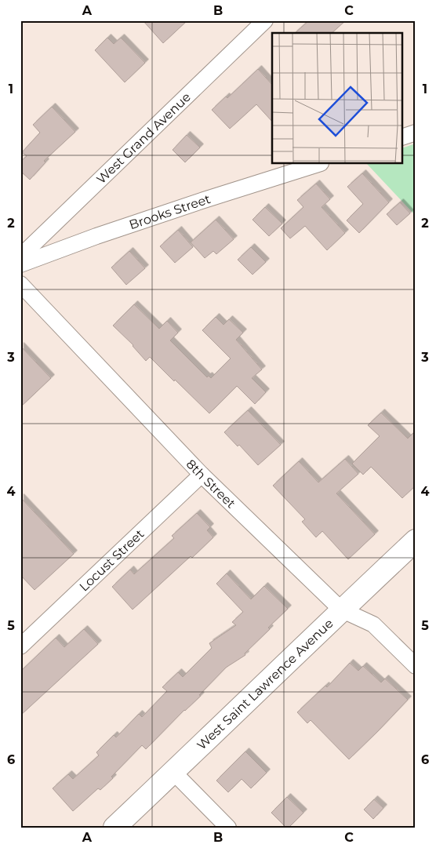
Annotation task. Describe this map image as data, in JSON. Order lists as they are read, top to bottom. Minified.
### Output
{"streets":{"street":["West Grand Avenue","Brooks Street","8th Street","Locust Street","West Saint Lawrence Avenue"]},"crossings":[["8th Street","Locust Street"],["8th Street","West Saint Lawrence Avenue"]],"grid":{"columns":["A","B","C"],"rows":["1","2","3","4","5","6"]}}
